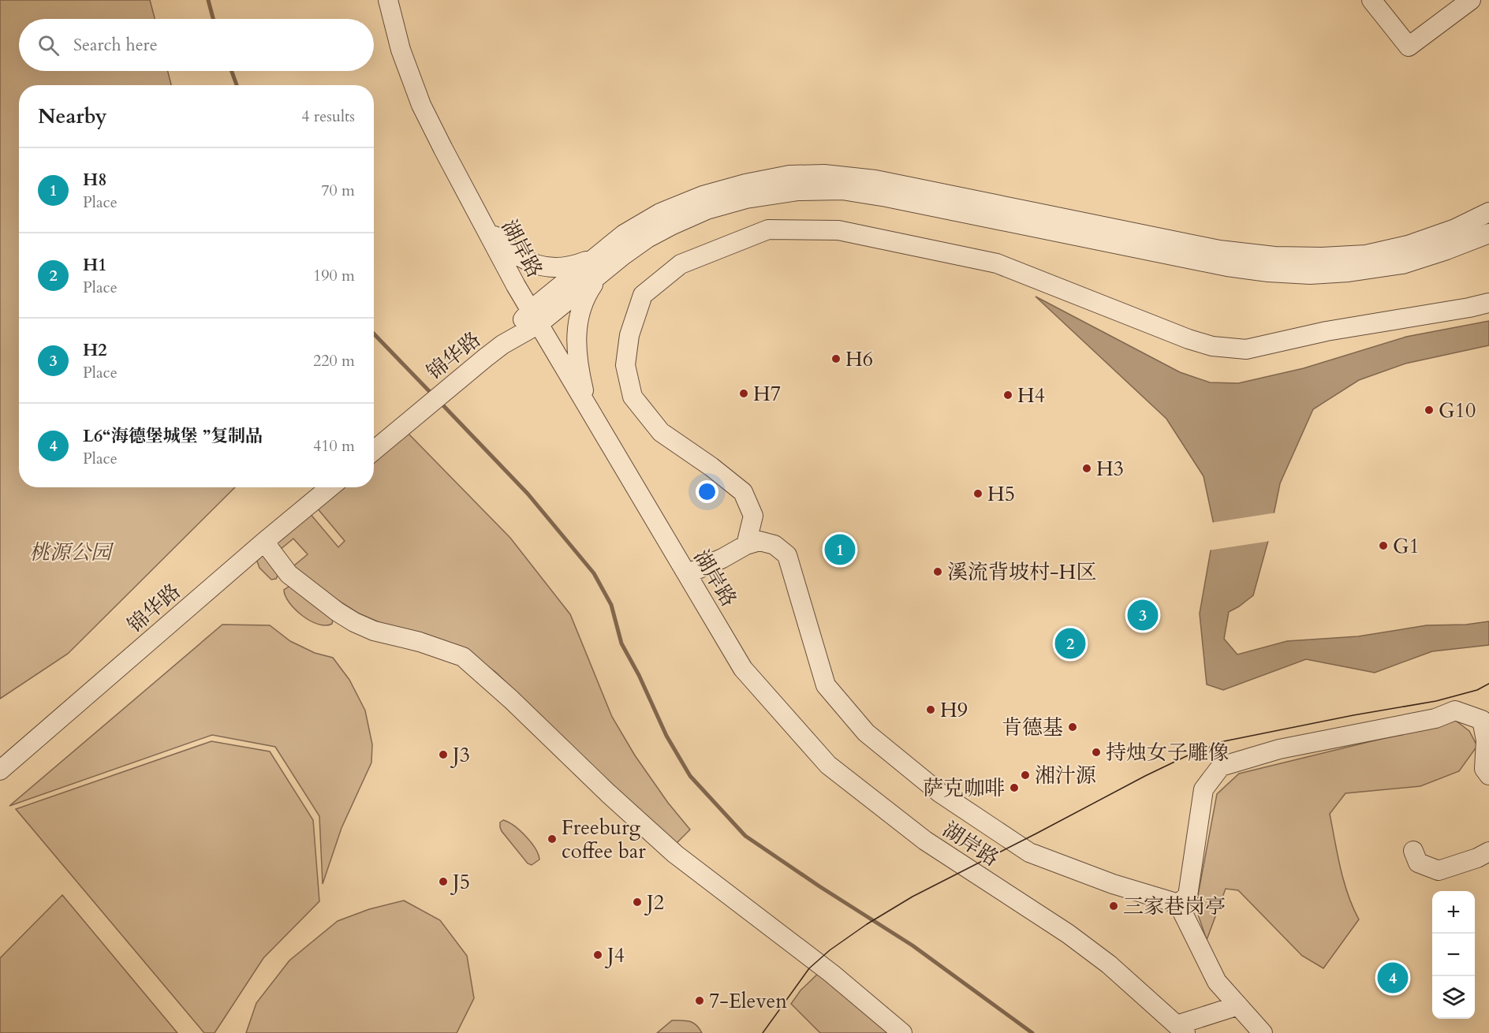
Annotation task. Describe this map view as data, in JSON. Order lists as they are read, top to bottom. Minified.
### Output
{"streets":{"street":["湖岸路","锦华路"]},"crossings":[["湖岸路","锦华路"]],"parks":["桃源公园"],"places":["H6","H7","H4","G10","H3","H5","G1","溪流背坡村-H区","H9","肯德基","持烛女子雕像","J3","湘汁源","萨克咖啡","Freeburg coffee bar","J5","J2","三家巷岗亭","J4","7-Eleven"],"page":{"search":"Search here","heading":["Nearby","4 results"],"list":[{"mark":"1","name":"H8","note":"Place","value":"70 m"},{"mark":"2","name":"H1","note":"Place","value":"190 m"},{"mark":"3","name":"H2","note":"Place","value":"220 m"},{"mark":"4","name":"L6“海德堡城堡 ”复制品","note":"Place","value":"410 m"}],"pins":["1","3","2","4"],"map_buttons":["+","−"]}}
